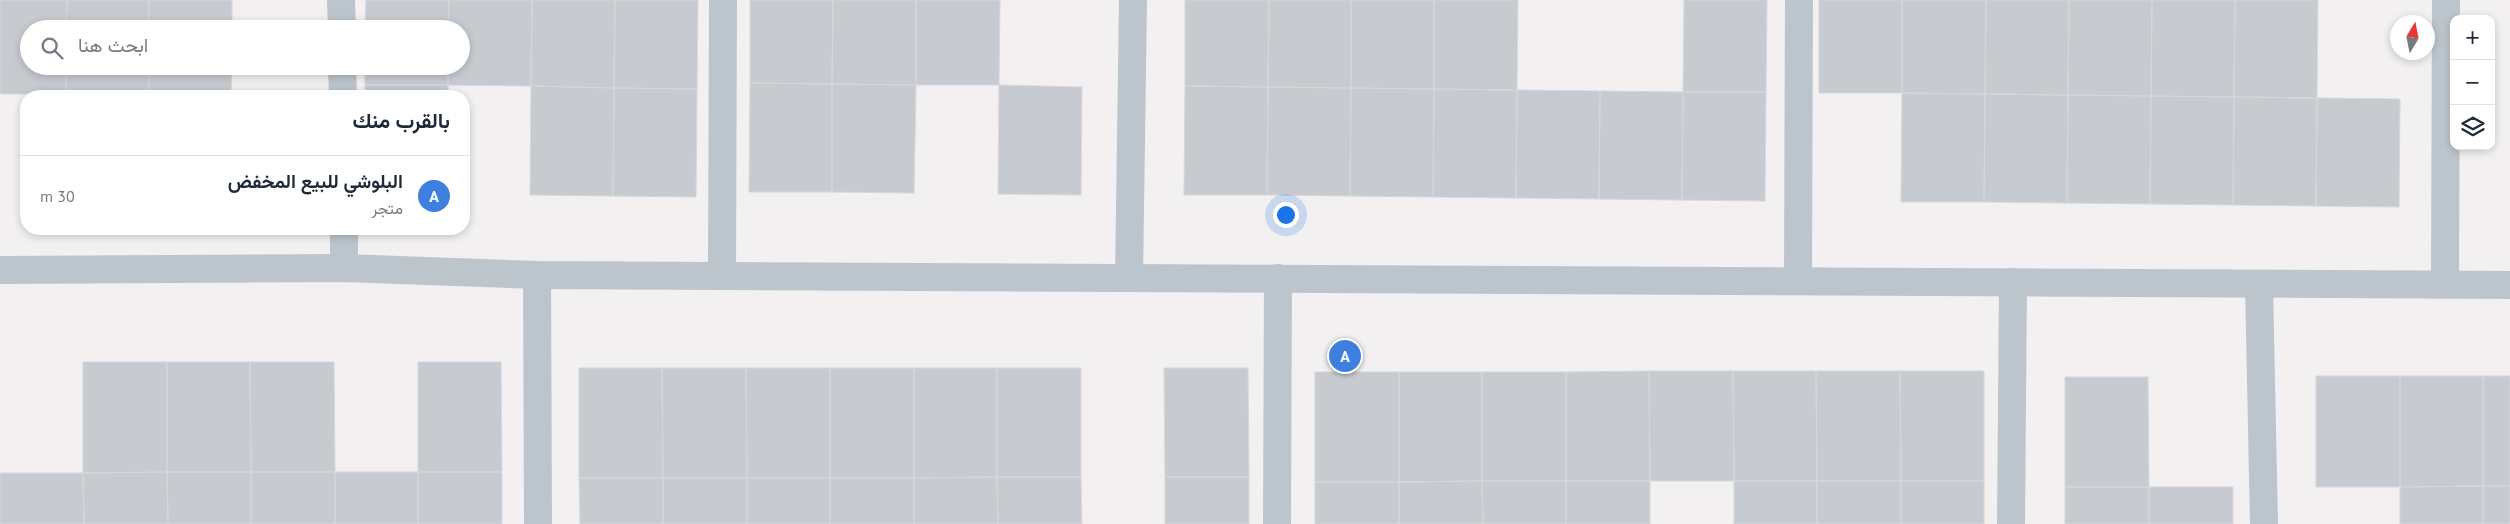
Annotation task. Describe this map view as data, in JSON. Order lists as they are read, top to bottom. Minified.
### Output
{"north":"top","page":{"map_buttons":["+","−"],"search":"ابحث هنا","heading":"بالقرب منك","list":[{"mark":"A","name":"البلوشي للبيع المخفض","note":"متجر","value":"30 m"}],"pins":"A"}}
